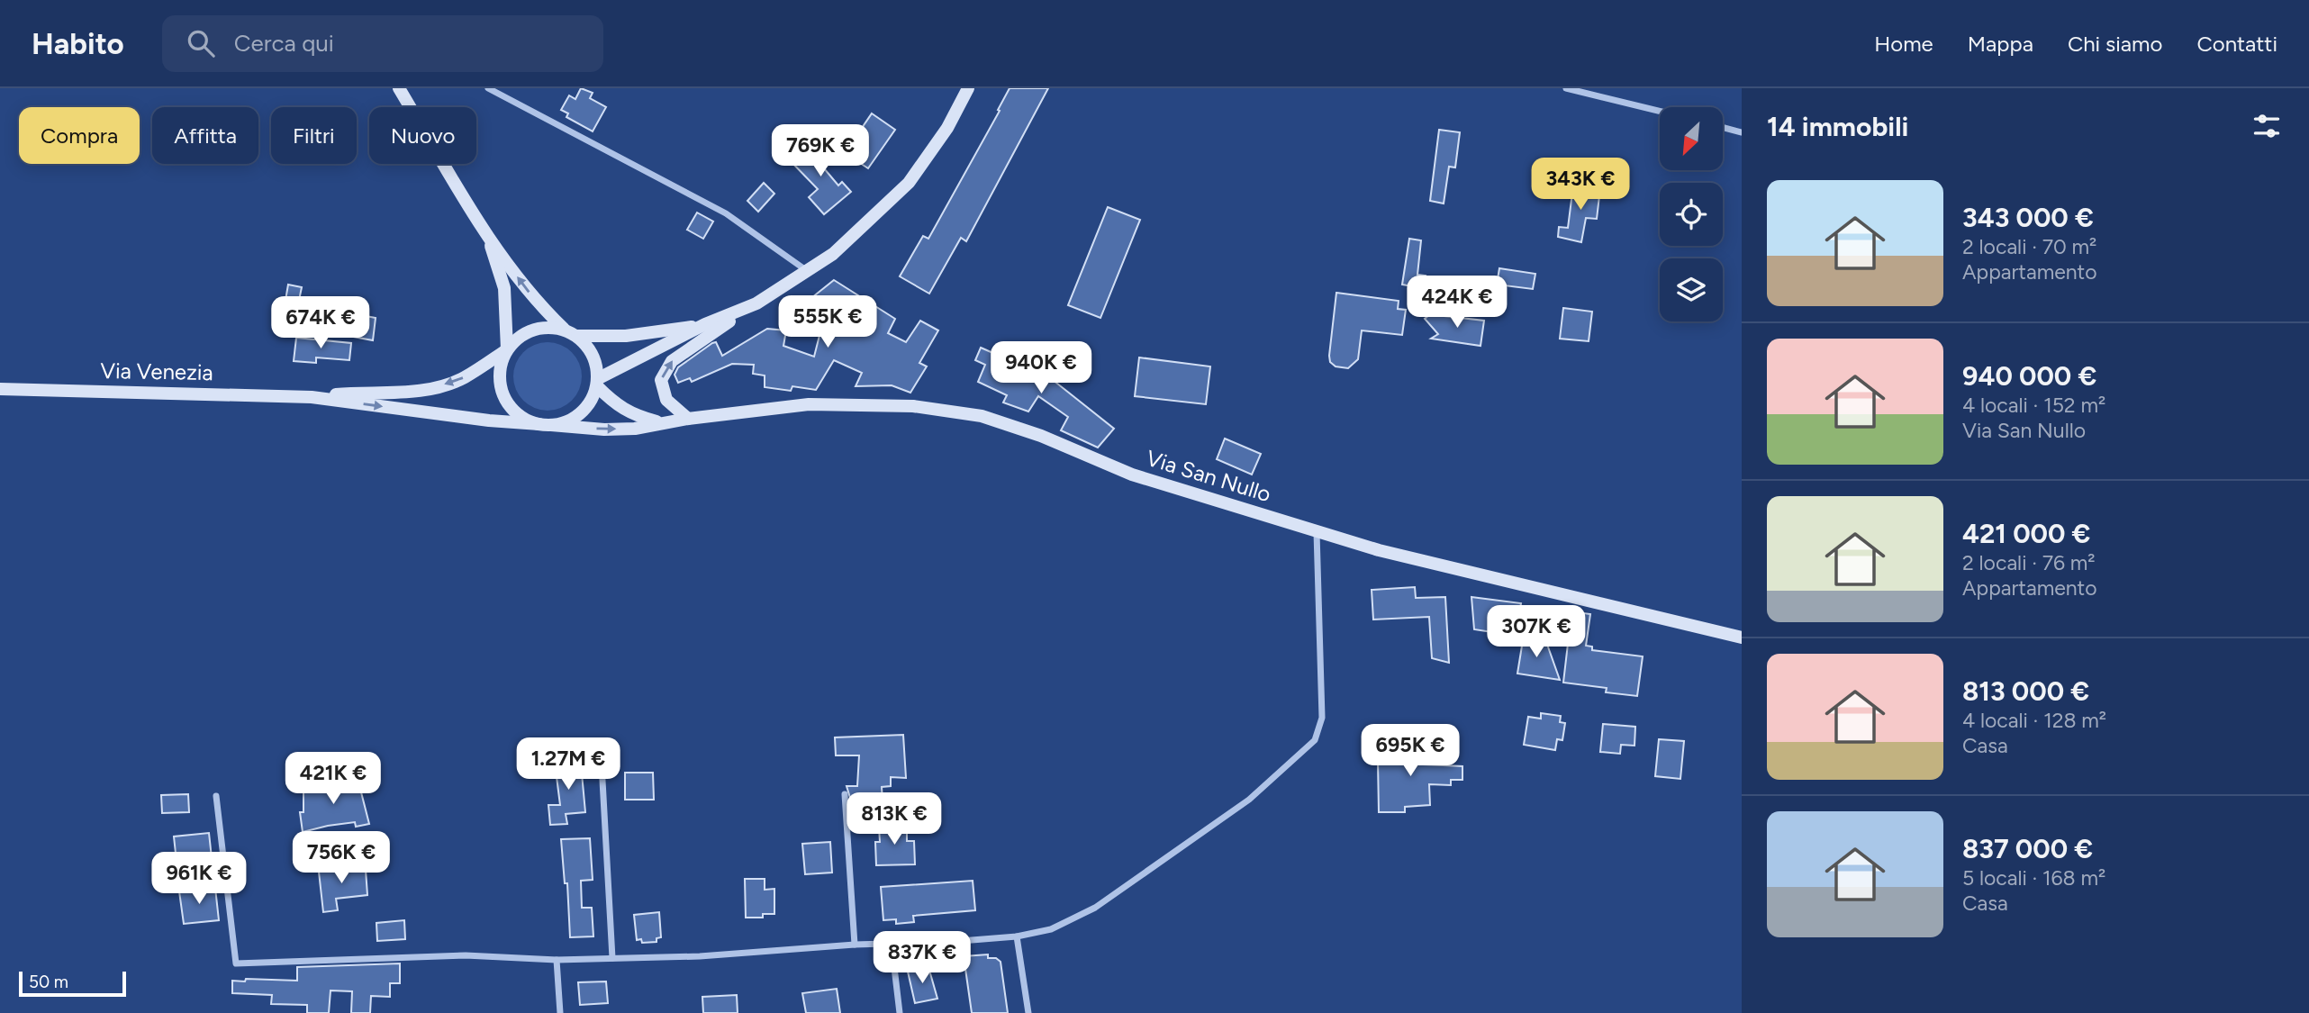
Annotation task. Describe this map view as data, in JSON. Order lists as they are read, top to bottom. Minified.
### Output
{"streets":{"main road":["Via Venezia","Via San Nullo"]},"crossings":[["Via Venezia","Via San Nullo"]],"scale_bar":"50 m","north":"bottom left","page":{"header":"Habito","search":"Cerca qui","nav":["Home","Mappa","Chi siamo","Contatti"],"heading":"14 immobili","chip":["Compra","Affitta","Filtri","Nuovo"],"price":["769K €","343K €","424K €","555K €","674K €","940K €","307K €","695K €","1.27M €","421K €","813K €","756K €","961K €","837K €"],"list":[{"name":"343 000 €","note":"2 locali · 70 m² · Appartamento"},{"name":"940 000 €","note":"4 locali · 152 m² · Via San Nullo"},{"name":"421 000 €","note":"2 locali · 76 m² · Appartamento"},{"name":"813 000 €","note":"4 locali · 128 m² · Casa"},{"name":"837 000 €","note":"5 locali · 168 m² · Casa"}],"scale":"50 m"}}
